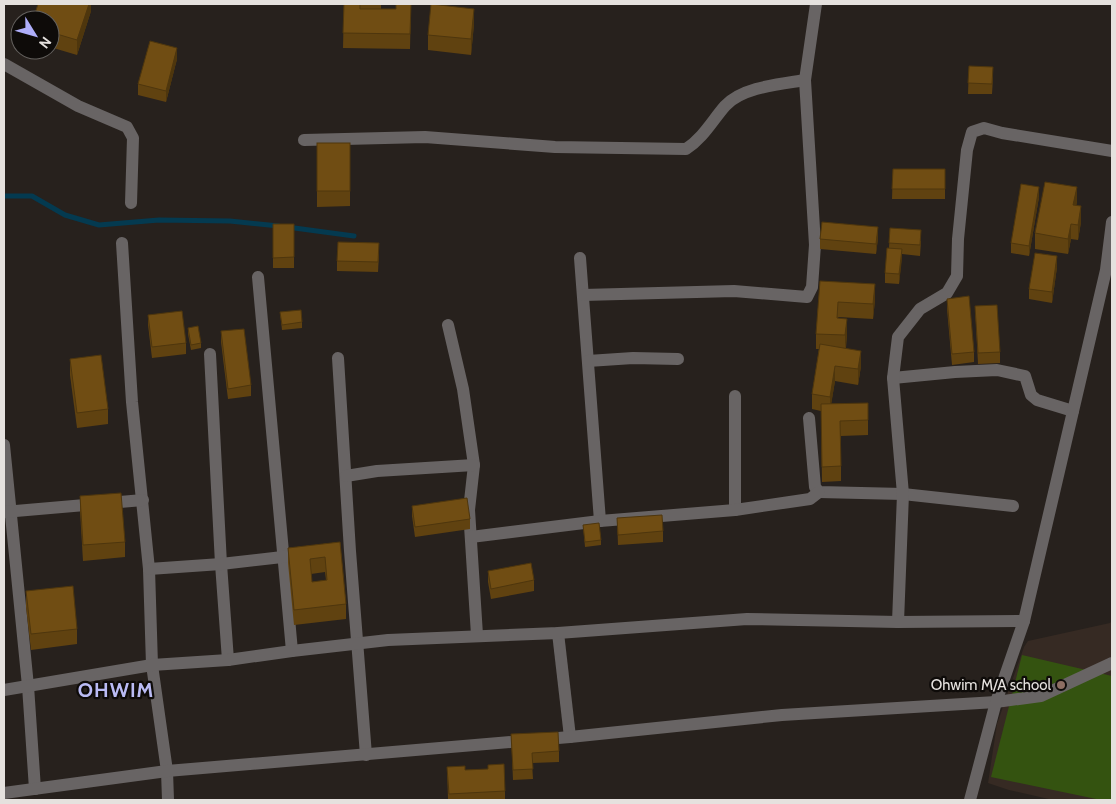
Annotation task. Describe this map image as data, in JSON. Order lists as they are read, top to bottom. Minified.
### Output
{"districts":["OHWIM"],"places":["Ohwim M/A school"],"north":"bottom right"}
